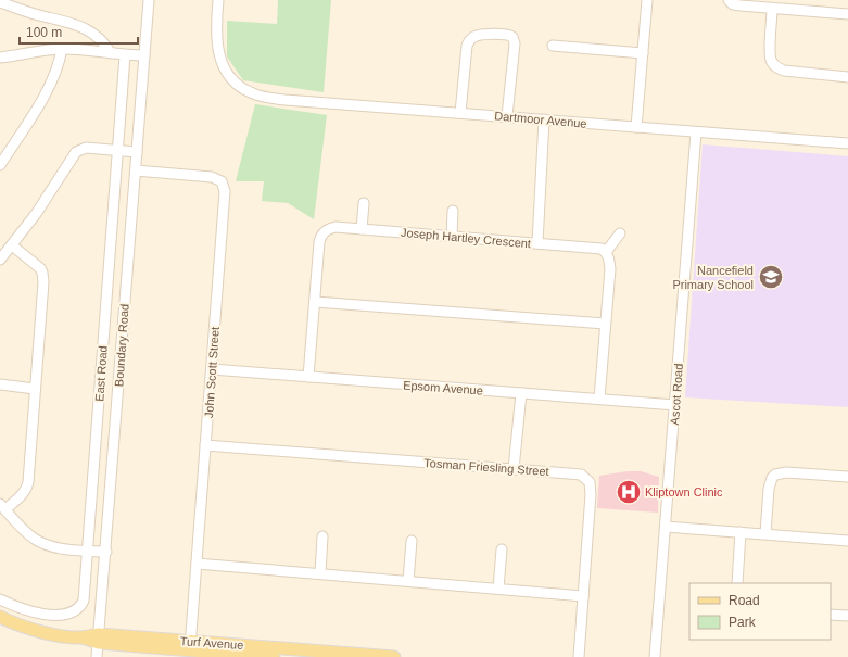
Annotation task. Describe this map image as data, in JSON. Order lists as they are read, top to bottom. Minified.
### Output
{"streets":{"main road":["Turf Avenue"],"street":["Dartmoor Avenue","Joseph Hartley Crescent","Boundary Road","John Scott Street","East Road","Epsom Avenue","Ascot Road","Tosman Friesling Street"]},"crossings":[["Dartmoor Avenue","Ascot Road"],["Joseph Hartley Crescent","Epsom Avenue"],["Boundary Road","John Scott Street"],["Boundary Road","Turf Avenue"],["John Scott Street","Epsom Avenue"],["John Scott Street","Tosman Friesling Street"],["John Scott Street","Turf Avenue"],["Epsom Avenue","Ascot Road"]],"places":{"school or university":["Nancefield Primary School"],"hospital":["Kliptown Clinic"]},"legend":["Road","Park"],"scale_bar":"100 m"}
